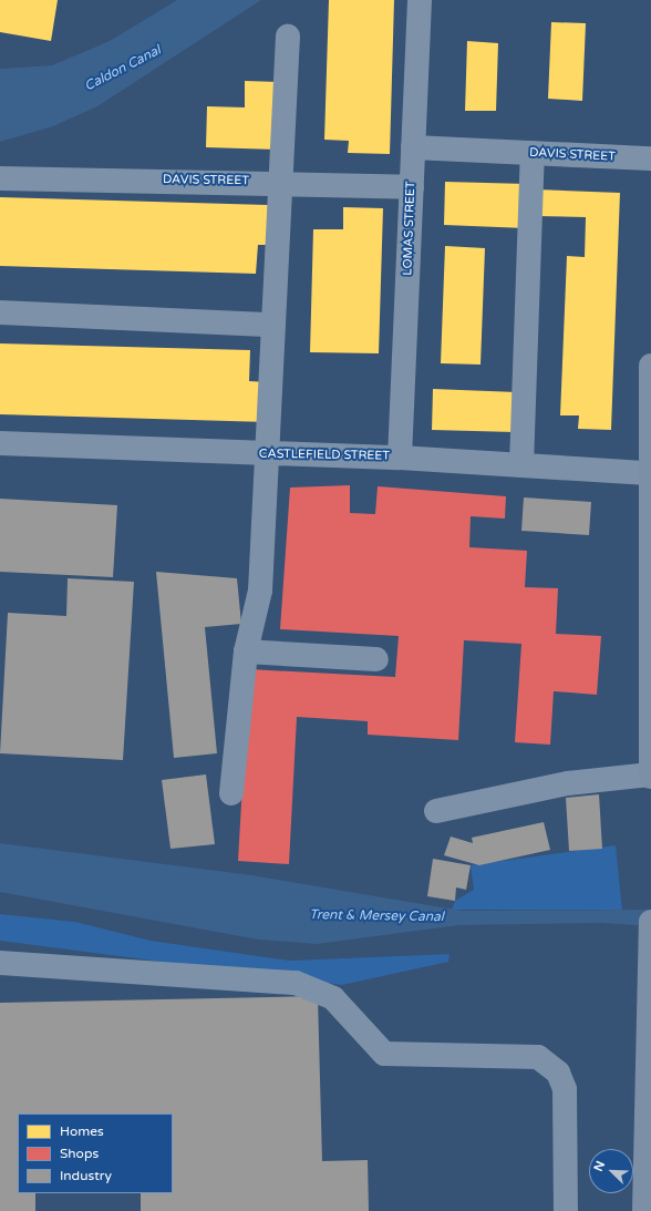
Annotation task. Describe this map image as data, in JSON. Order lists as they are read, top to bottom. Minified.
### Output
{"streets":{"street":["DAVIS STREET","LOMAS STREET","CASTLEFIELD STREET"]},"crossings":[["DAVIS STREET","LOMAS STREET"],["LOMAS STREET","CASTLEFIELD STREET"]],"water":["Caldon Canal","Trent & Mersey Canal"],"legend":["Homes","Shops","Industry"],"north":"top left"}
